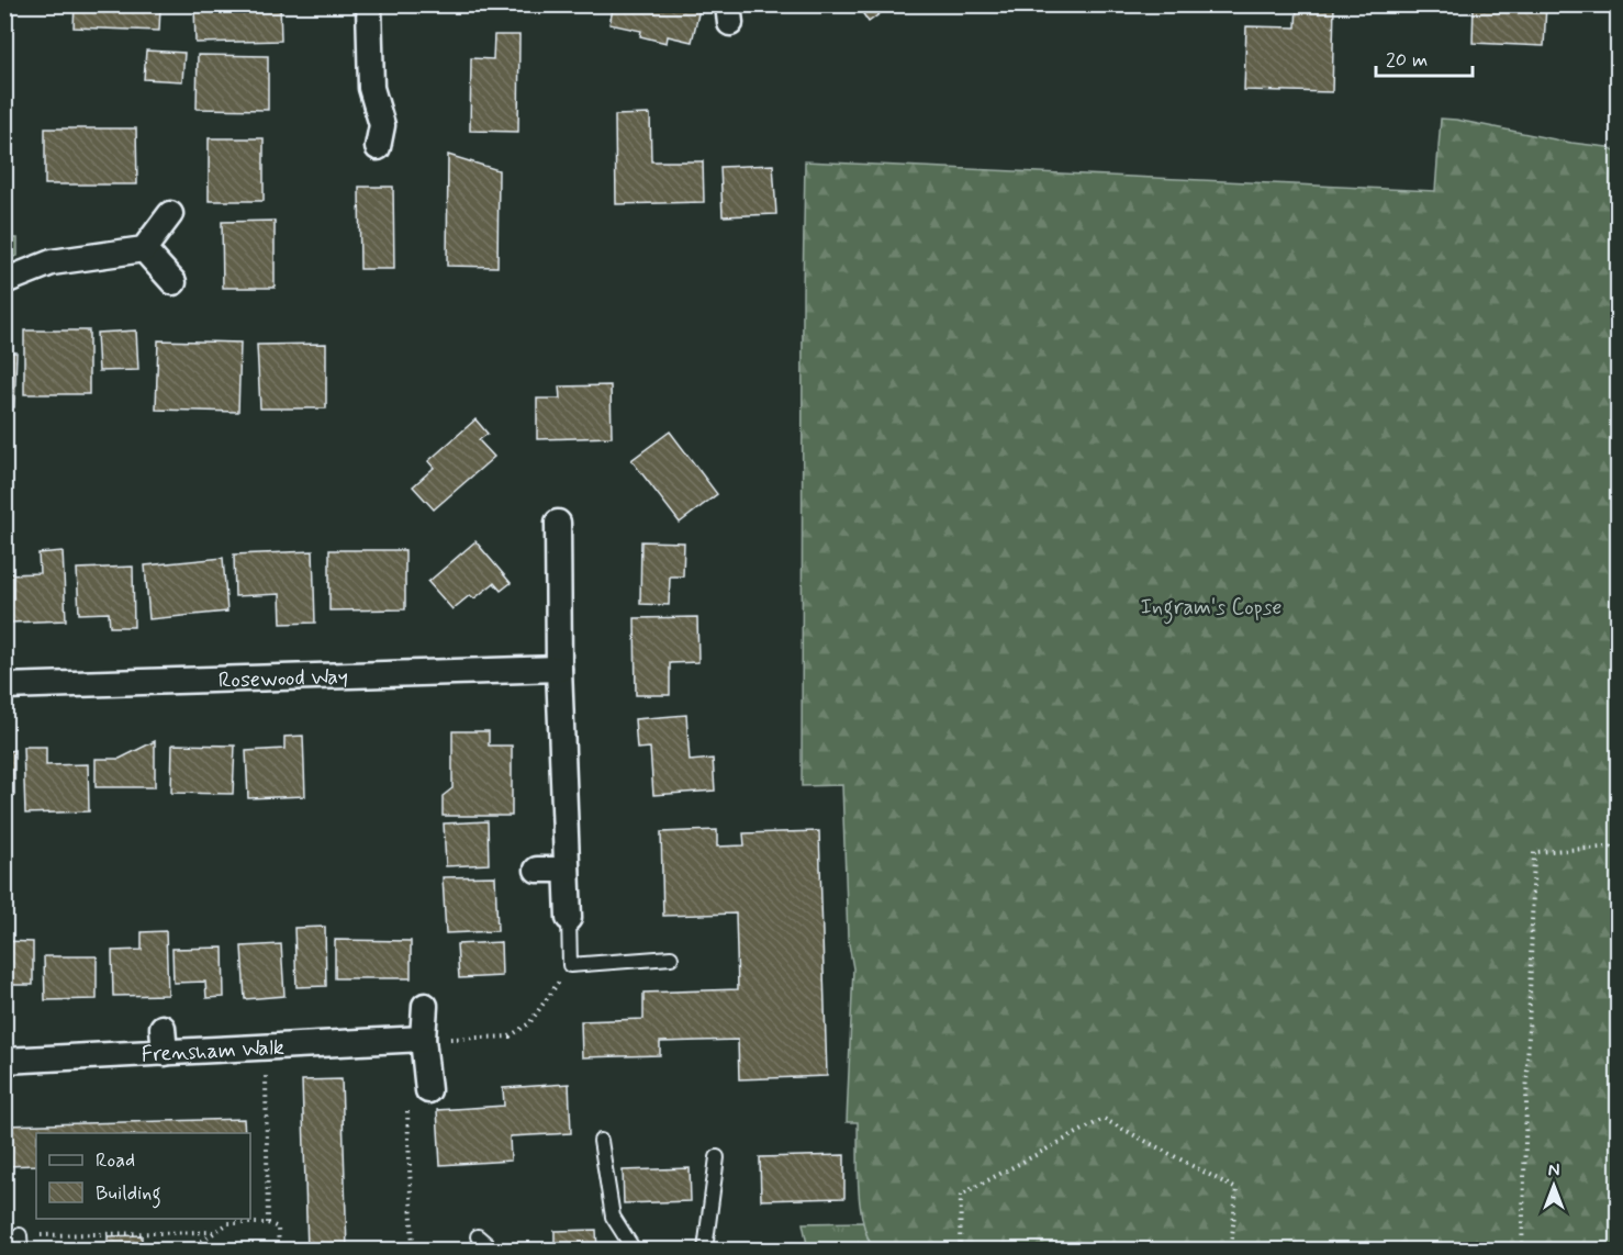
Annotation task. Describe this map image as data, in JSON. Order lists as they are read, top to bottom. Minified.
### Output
{"streets":{"street":["Rosewood Way","Frensham Walk"]},"parks":["Ingram's Copse"],"legend":["Road","Building"],"scale_bar":"20 m","north":"top"}
